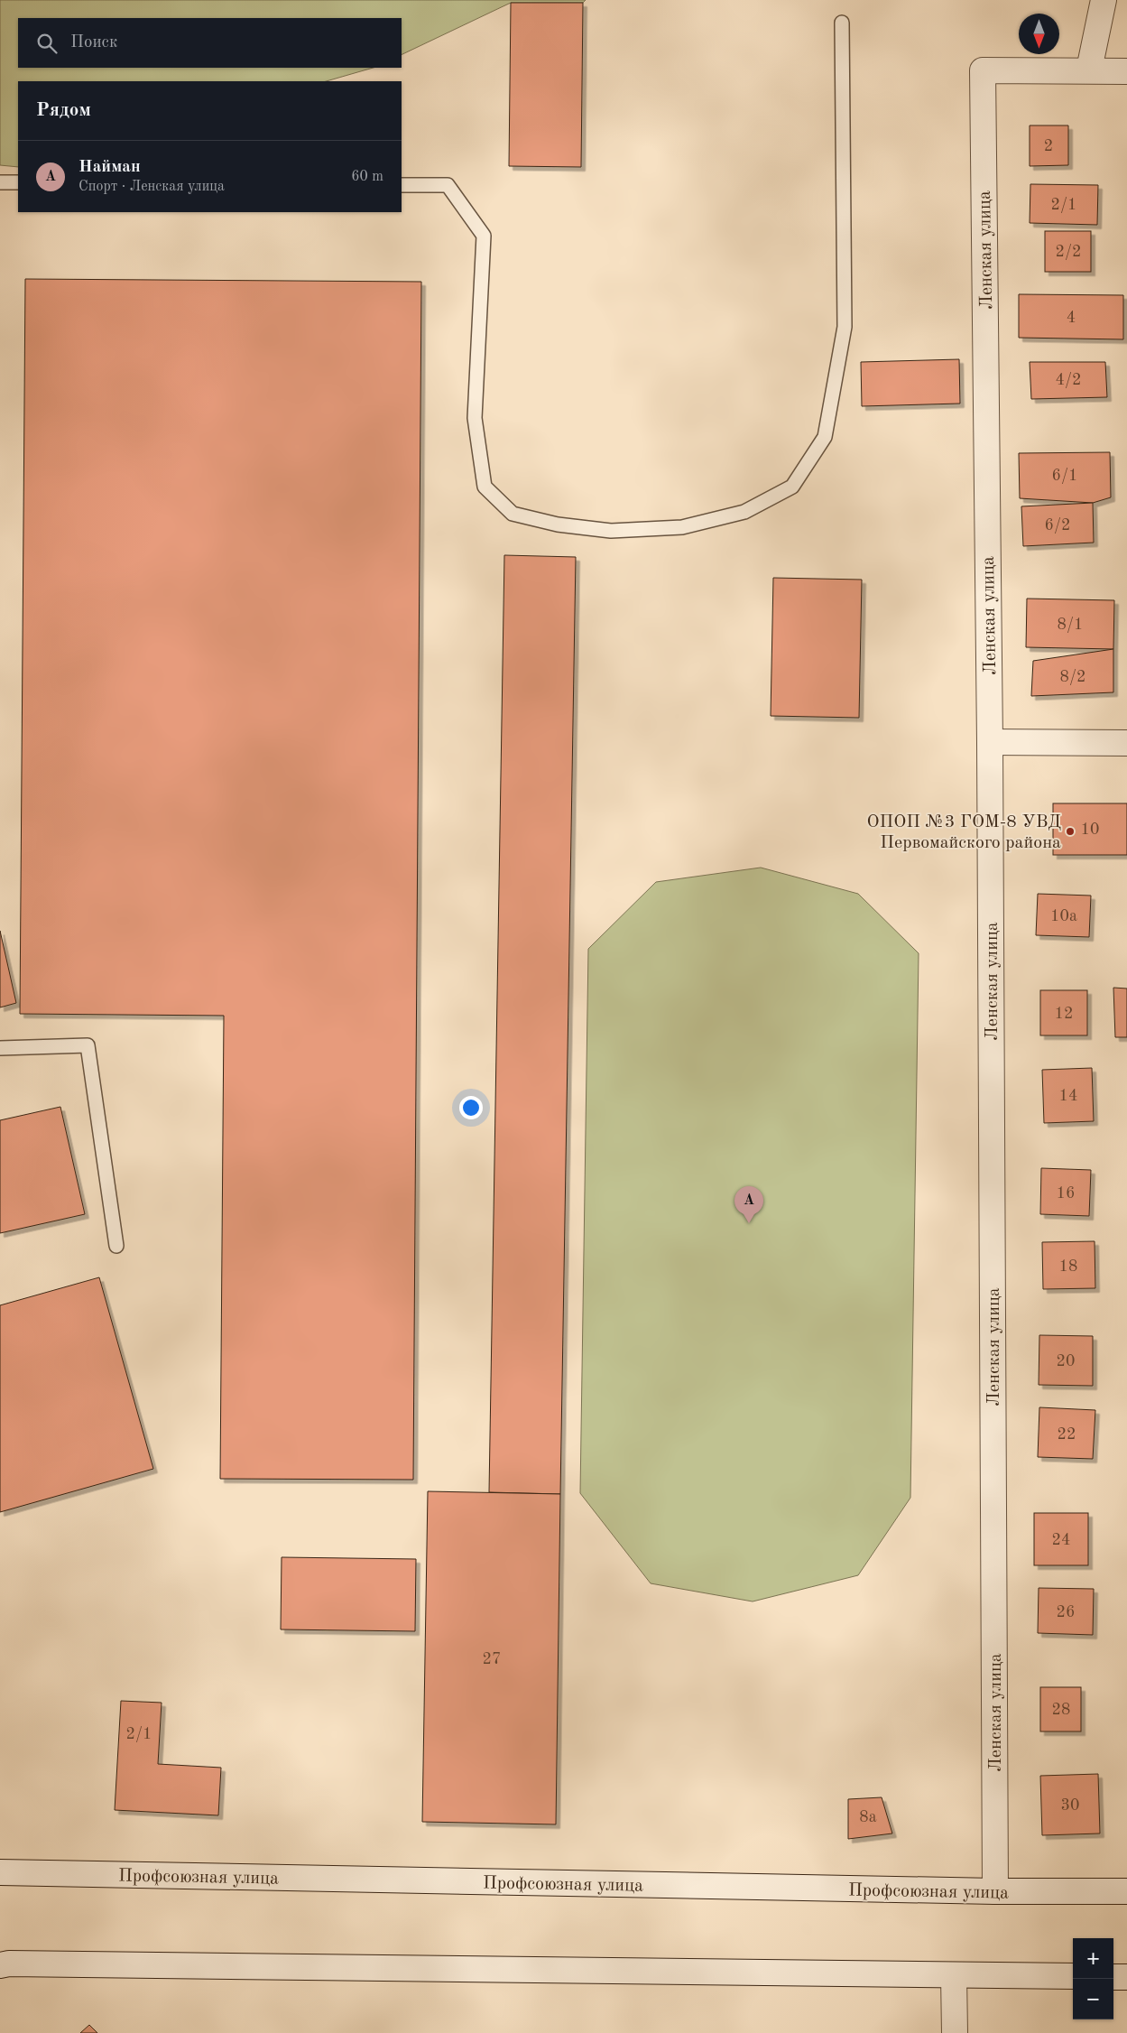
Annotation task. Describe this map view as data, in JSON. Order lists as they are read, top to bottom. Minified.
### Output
{"streets":{"street":["Ленская улица","Профсоюзная улица"]},"crossings":[["Ленская улица","Профсоюзная улица"]],"places":["ОПОП №3 ГОМ-8 УВД Первомайского района"],"house_numbers":["2","2/1","2/2","4","4/2","6/1","6/2","8/1","8/2","10","10а","12","14","16","18","20","22","24","26","27","28","2/1","30","8а"],"north":"bottom","page":{"search":"Поиск","heading":"Рядом","list":[{"mark":"A","name":"Найман","note":"Спорт · Ленская улица","value":"60 m"}],"pins":"A","map_buttons":["+","−"]}}
